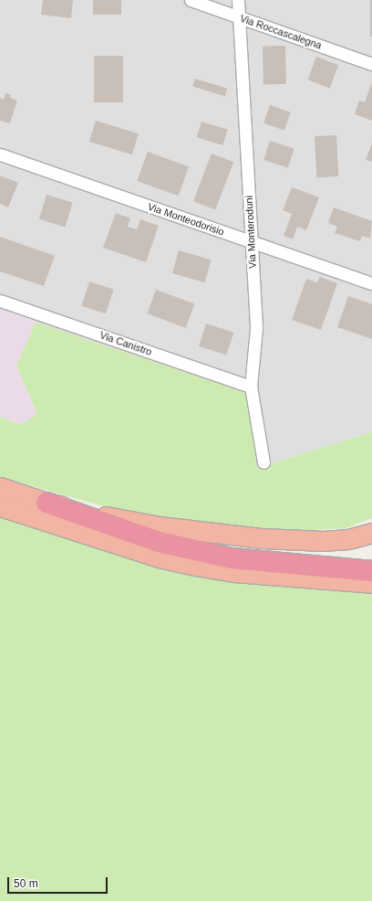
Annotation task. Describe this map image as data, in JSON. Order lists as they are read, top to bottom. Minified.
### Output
{"streets":{"street":["Via Roccascalegna","Via Monteodorisio","Via Monteroduni","Via Canistro"]},"crossings":[["Via Roccascalegna","Via Monteroduni"],["Via Monteodorisio","Via Monteroduni"],["Via Monteroduni","Via Canistro"]],"scale_bar":"50 m"}
